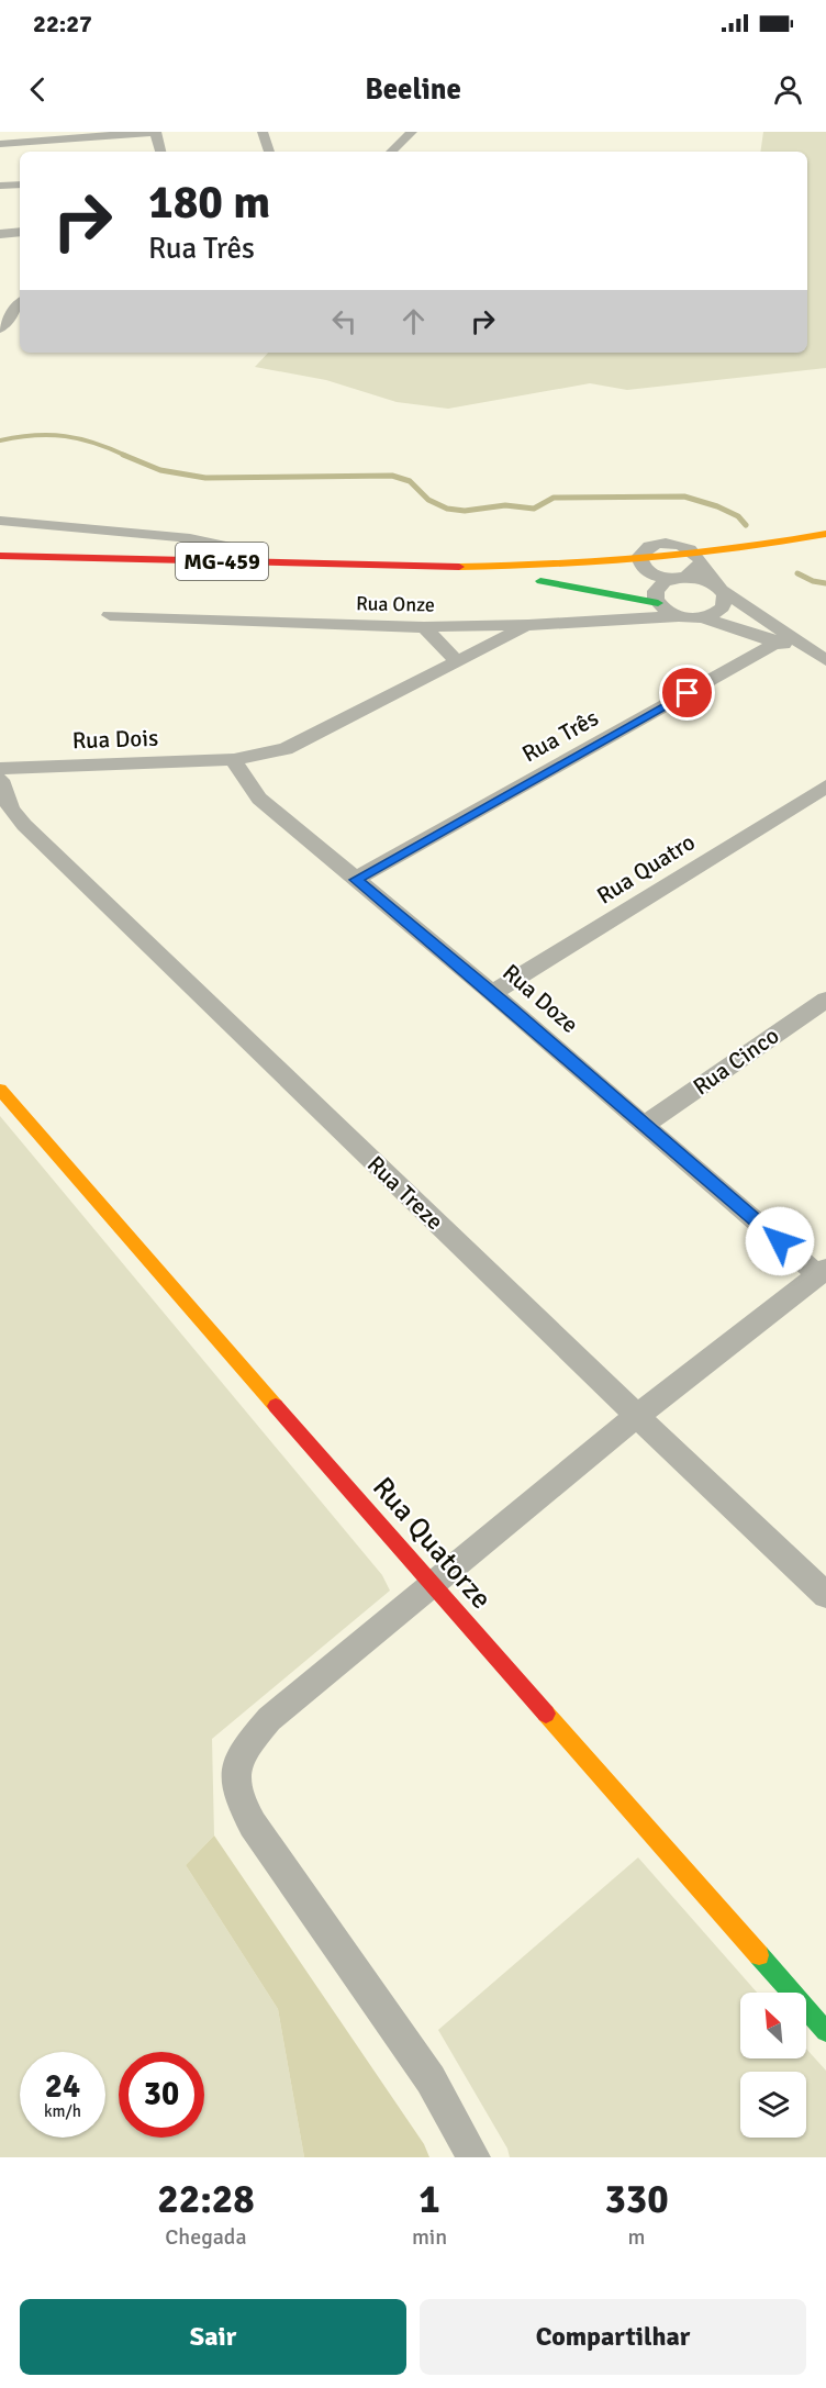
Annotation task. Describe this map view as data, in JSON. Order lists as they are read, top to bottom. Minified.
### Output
{"streets":{"main road":["MG-459","Rua Quatorze"],"street":["Rua Onze","Rua Três","Rua Dois","Rua Quatro","Rua Doze","Rua Cinco","Rua Treze"]},"crossings":[["Rua Onze","Rua Três"],["Rua Onze","Rua Dois"],["Rua Três","Rua Doze"],["Rua Dois","Rua Doze"],["Rua Quatro","Rua Doze"],["Rua Doze","Rua Cinco"]],"north":"top left","page":{"status":"22:27","header":"Beeline","turn":["180 m","Rua Três"],"speed":"24 km/h","limit":"30","eta":["22:28","Chegada","1","min","330","m"],"buttons":["Sair","Compartilhar"]}}
